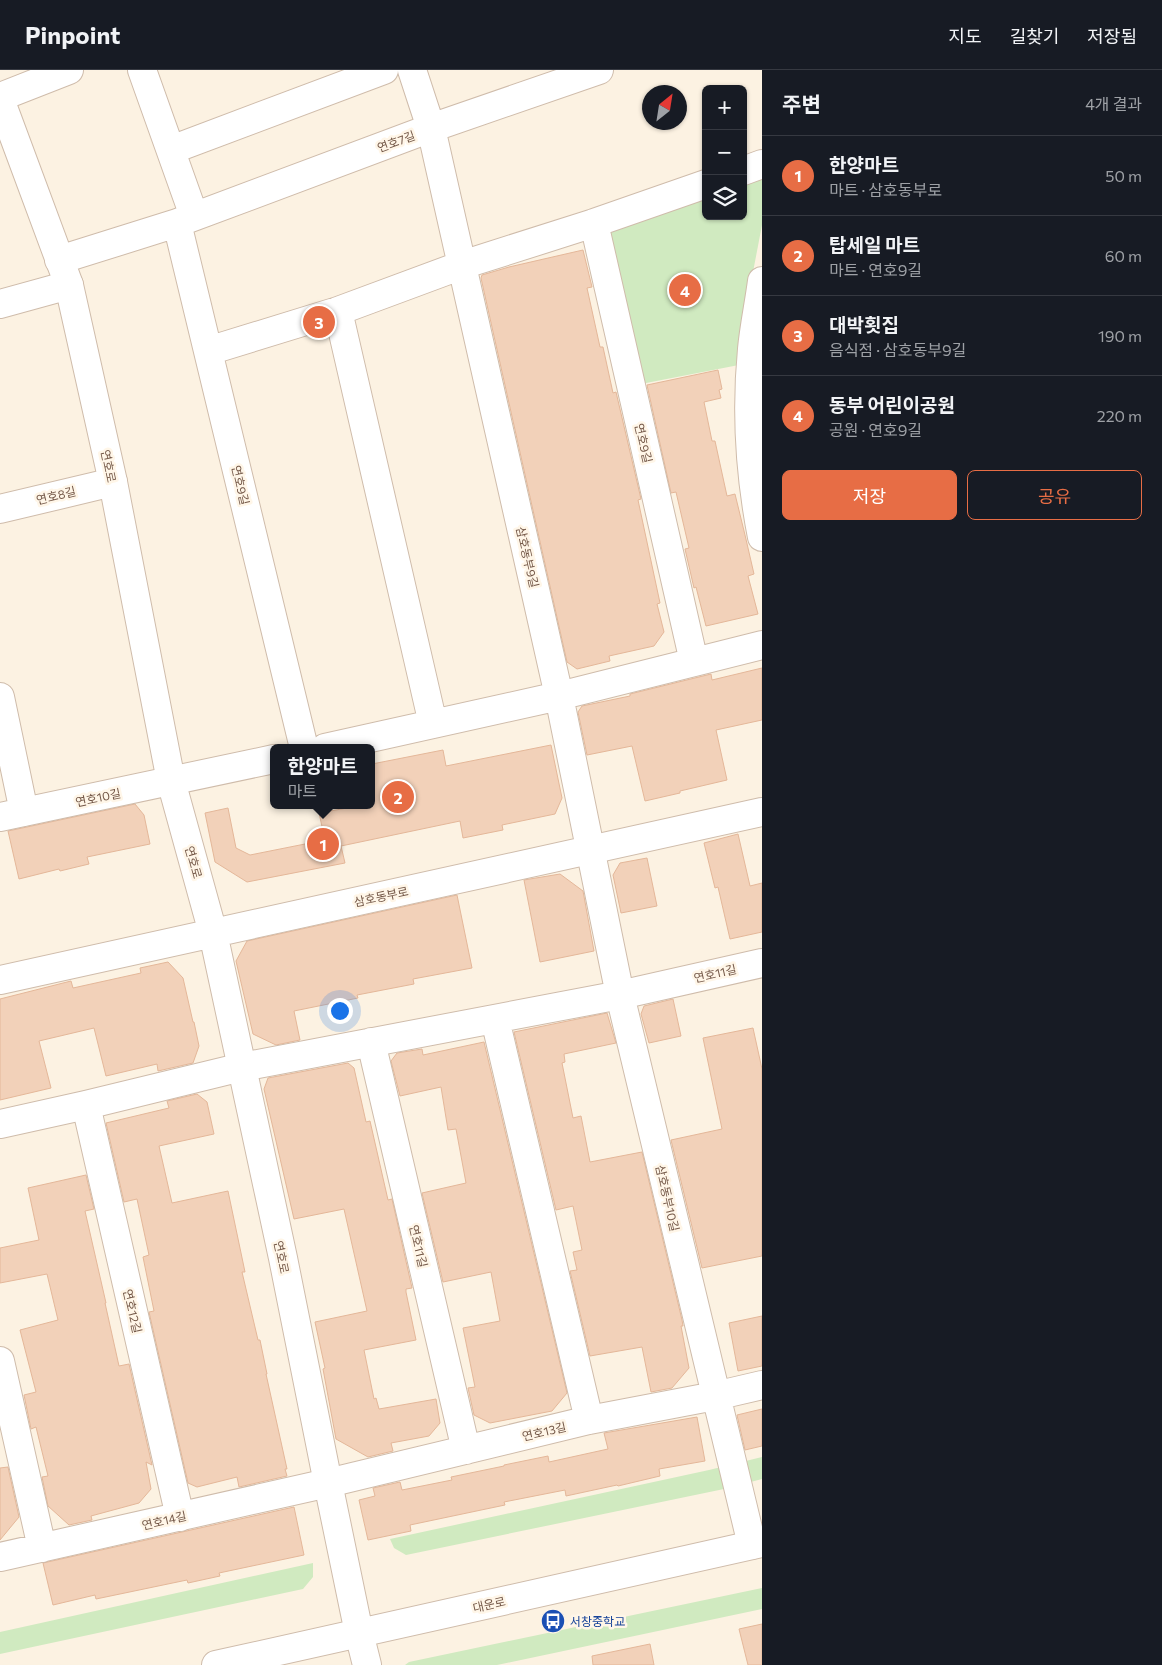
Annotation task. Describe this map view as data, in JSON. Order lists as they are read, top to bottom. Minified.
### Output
{"streets":{"street":["연호7길","연호9길","연호로","연호8길","삼호동부9길","연호10길","삼호동부로","연호11길","삼호동부10길","연호12길","연호13길","연호14길","대운로"]},"crossings":[["연호7길","연호9길"],["연호7길","연호로"],["연호7길","삼호동부9길"],["연호로","연호8길"],["연호로","연호10길"],["연호로","삼호동부로"],["연호로","연호11길"],["연호로","연호13길"],["연호로","연호14길"],["연호로","대운로"],["삼호동부9길","삼호동부로"],["삼호동부9길","삼호동부10길"],["삼호동부로","삼호동부10길"],["연호11길","삼호동부10길"],["연호11길","연호13길"],["삼호동부10길","연호13길"],["삼호동부10길","대운로"],["연호12길","연호14길"],["연호13길","연호14길"]],"places":{"bus stop":["서창중학교"]},"north":"top right","page":{"header":"Pinpoint","nav":["지도","길찾기","저장됨"],"heading":["주변","4개 결과"],"map_buttons":["+","−"],"list":[{"mark":"1","name":"한양마트","note":"마트 · 삼호동부로","value":"50 m"},{"mark":"2","name":"탑세일 마트","note":"마트 · 연호9길","value":"60 m"},{"mark":"3","name":"대박횟집","note":"음식점 · 삼호동부9길","value":"190 m"},{"mark":"4","name":"동부 어린이공원","note":"공원 · 연호9길","value":"220 m"}],"pins":["4","3","2","1"],"buttons":["저장","공유"],"popup":["한양마트","마트"]}}
